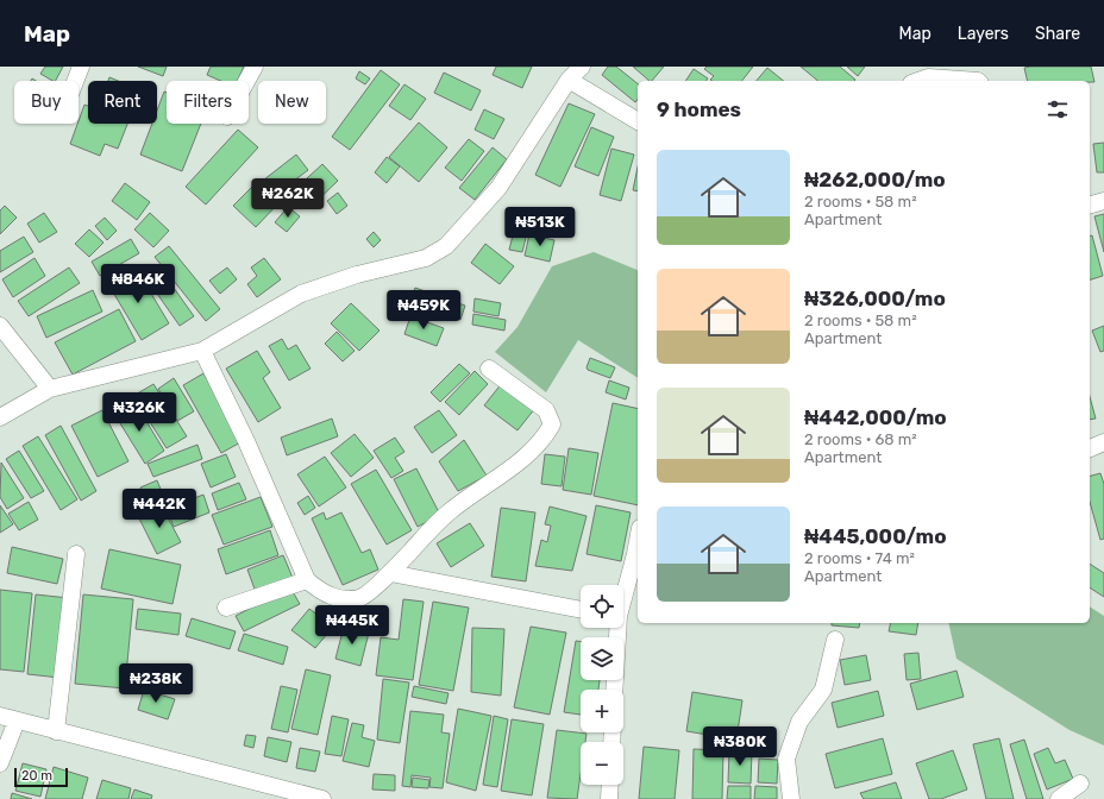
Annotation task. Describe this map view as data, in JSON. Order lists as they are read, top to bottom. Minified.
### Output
{"scale_bar":"20 m","page":{"header":"Map","nav":["Map","Layers","Share"],"chip":["Buy","Rent","Filters","New"],"heading":"9 homes","list":[{"name":"₦262,000/mo","note":"2 rooms · 58 m² · Apartment"},{"name":"₦326,000/mo","note":"2 rooms · 58 m² · Apartment"},{"name":"₦442,000/mo","note":"2 rooms · 68 m² · Apartment"},{"name":"₦445,000/mo","note":"2 rooms · 74 m² · Apartment"}],"price":["₦262K","₦513K","₦846K","₦459K","₦326K","₦442K","₦445K","₦238K","₦380K"],"map_buttons":["+","−"],"scale":"20 m"}}
